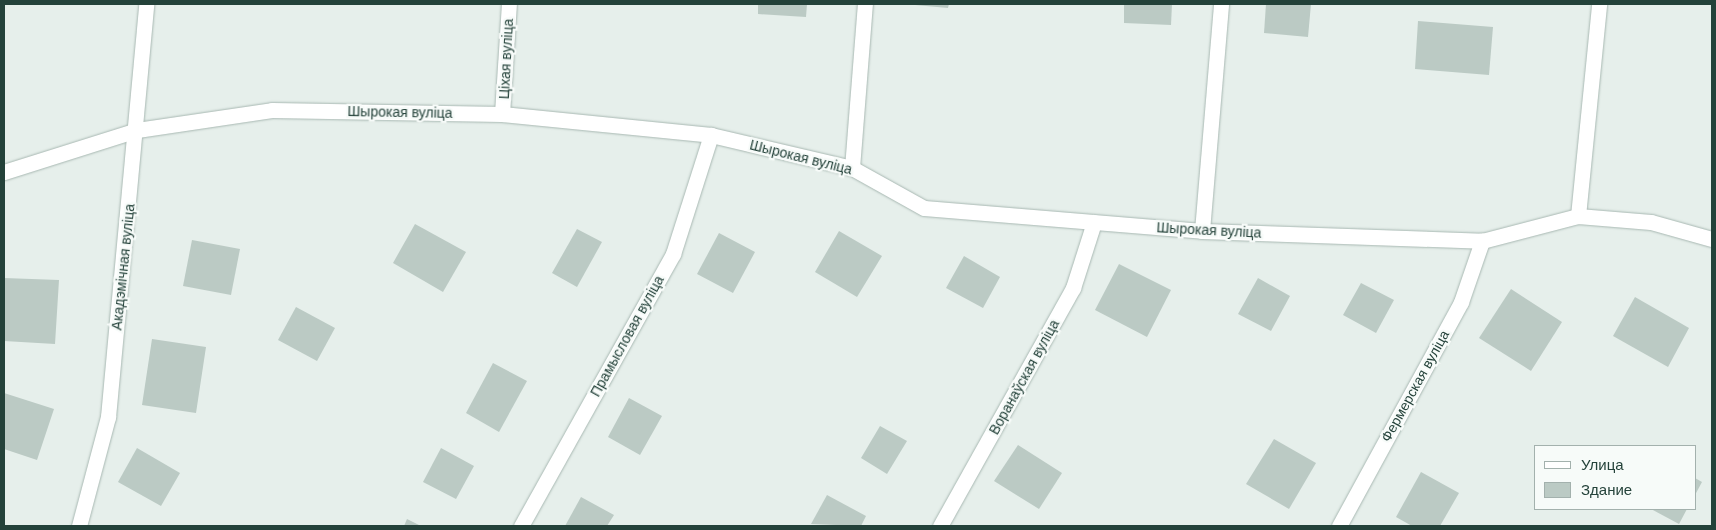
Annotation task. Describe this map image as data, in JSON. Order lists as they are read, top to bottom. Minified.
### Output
{"streets":{"street":["Ціхая вуліца","Шырокая вуліца","Акадэмічная вуліца","Прамысловая вуліца","Воранаўская вуліца","Фермерская вуліца"]},"crossings":[["Ціхая вуліца","Шырокая вуліца"],["Шырокая вуліца","Акадэмічная вуліца"],["Шырокая вуліца","Прамысловая вуліца"],["Шырокая вуліца","Воранаўская вуліца"],["Шырокая вуліца","Фермерская вуліца"]],"legend":["Улица","Здание"]}
